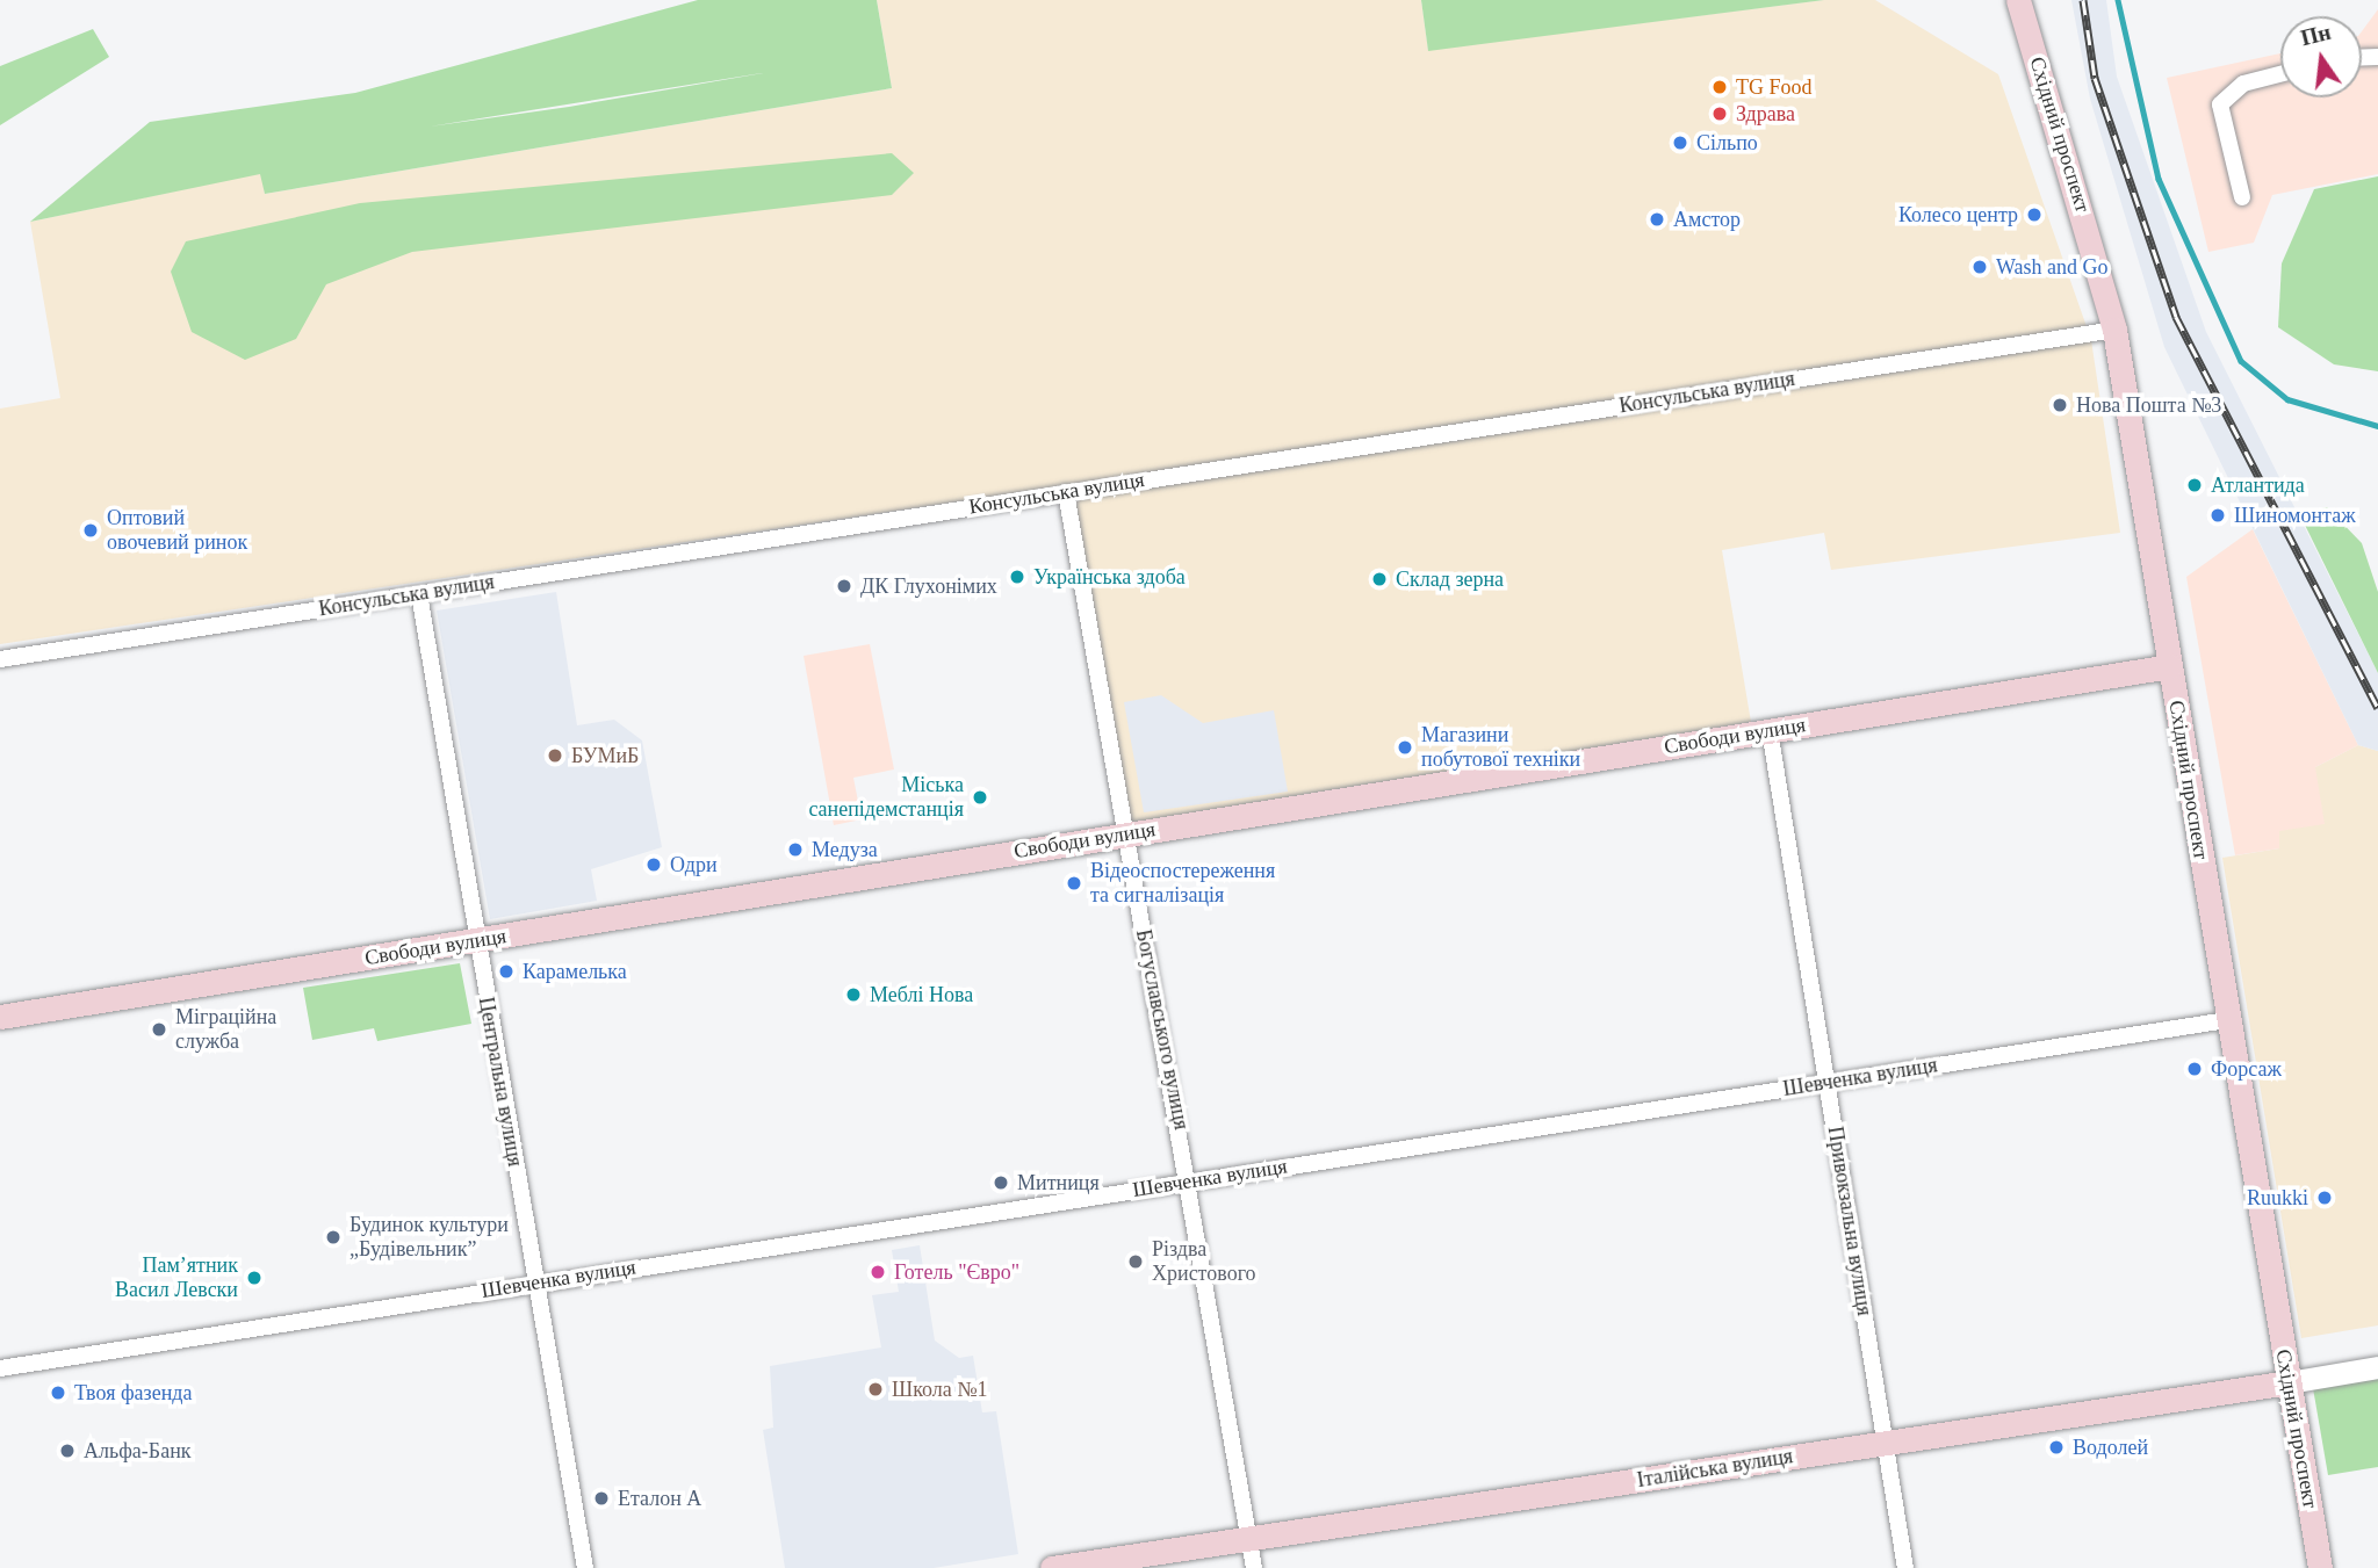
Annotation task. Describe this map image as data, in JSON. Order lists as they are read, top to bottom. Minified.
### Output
{"streets":{"main road":["Східний проспект","Свободи вулиця","Італійська вулиця"],"street":["Консульська вулиця","Богуславського вулиця","Шевченка вулиця","Центральна вулиця","Привокзальна вулиця"]},"crossings":[["Східний проспект","Консульська вулиця"],["Східний проспект","Свободи вулиця"],["Східний проспект","Шевченка вулиця"],["Східний проспект","Італійська вулиця"],["Консульська вулиця","Богуславського вулиця"],["Консульська вулиця","Центральна вулиця"],["Свободи вулиця","Богуславського вулиця"],["Свободи вулиця","Центральна вулиця"],["Свободи вулиця","Привокзальна вулиця"],["Богуславського вулиця","Шевченка вулиця"],["Богуславського вулиця","Італійська вулиця"],["Шевченка вулиця","Центральна вулиця"],["Шевченка вулиця","Привокзальна вулиця"],["Привокзальна вулиця","Італійська вулиця"]],"places":["TG Food","Здрава","Сільпо","Колесо центр","Амстор","Wash and Go","Нова Пошта №3","Атлантида","Шиномонтаж","Оптовий овочевий ринок","Українська здоба","Склад зерна","ДК Глухонімих","Магазини побутової техніки","БУМиБ","Міська санепідемстанція","Медуза","Одри","Відеоспостереження та сигналізація","Карамелька","Меблі Нова","Міграційна служба","Форсаж","Митниця","Ruukki","Будинок культури „Будівельник”","Різдва Христового","Готель \"Євро\"","Пам’ятник Васил Левски","Школа №1","Твоя фазенда","Водолей","Альфа-Банк","Еталон А"],"north":"top"}
